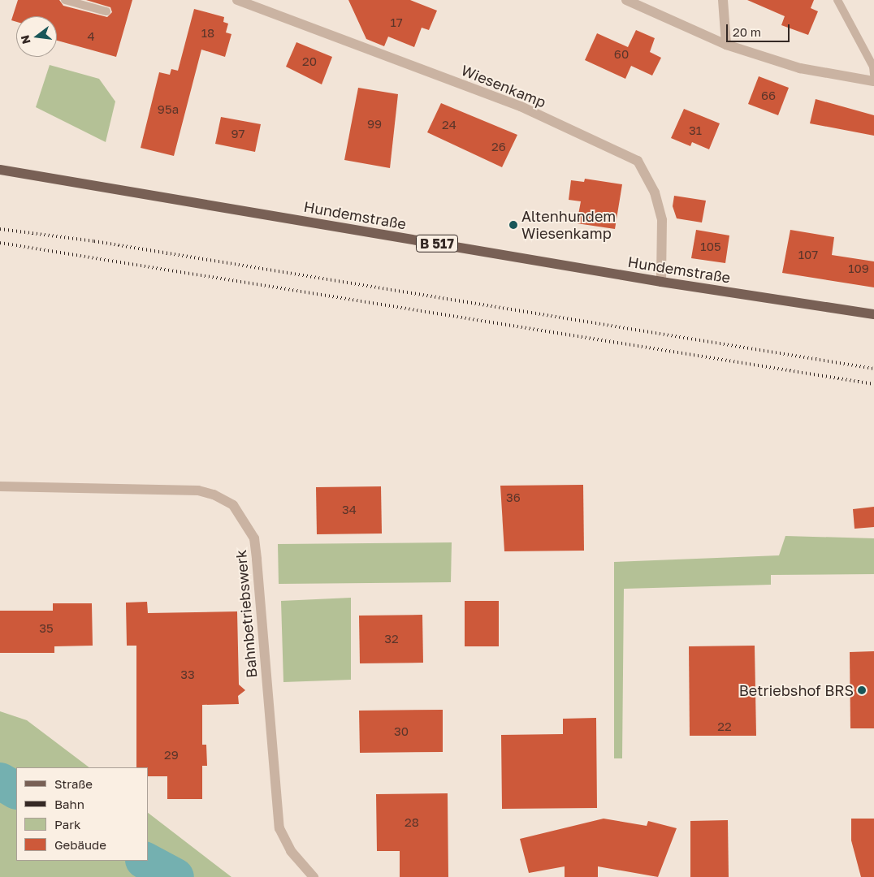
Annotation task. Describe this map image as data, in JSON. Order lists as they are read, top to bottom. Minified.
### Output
{"streets":{"main road":["Hundemstraße","B 517"],"street":["Wiesenkamp","Bahnbetriebswerk"]},"crossings":[["Wiesenkamp","Hundemstraße"]],"places":["Altenhundem Wiesenkamp","Betriebshof BRS"],"house_numbers":["17","18","4","60","20","66","95a","99","24","31","97","26","105","107","109","36","34","35","32","33","22","30","29","28"],"legend":["Straße","Bahn","Park","Gebäude"],"scale_bar":"20 m","north":"left"}
